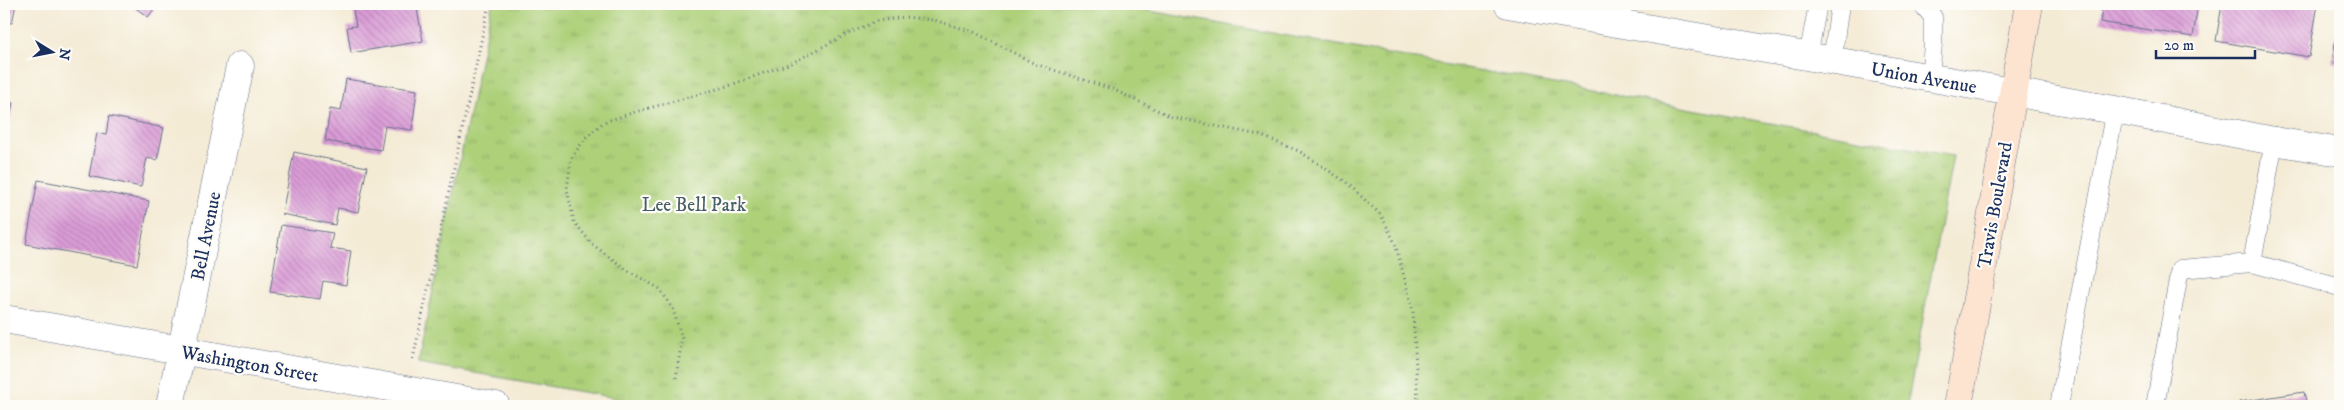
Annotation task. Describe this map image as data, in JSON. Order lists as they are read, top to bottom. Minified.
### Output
{"streets":{"main road":["Travis Boulevard"],"street":["Union Avenue","Bell Avenue","Washington Street"]},"crossings":[["Union Avenue","Travis Boulevard"],["Bell Avenue","Washington Street"]],"parks":["Lee Bell Park"],"scale_bar":"20 m","north":"right"}
